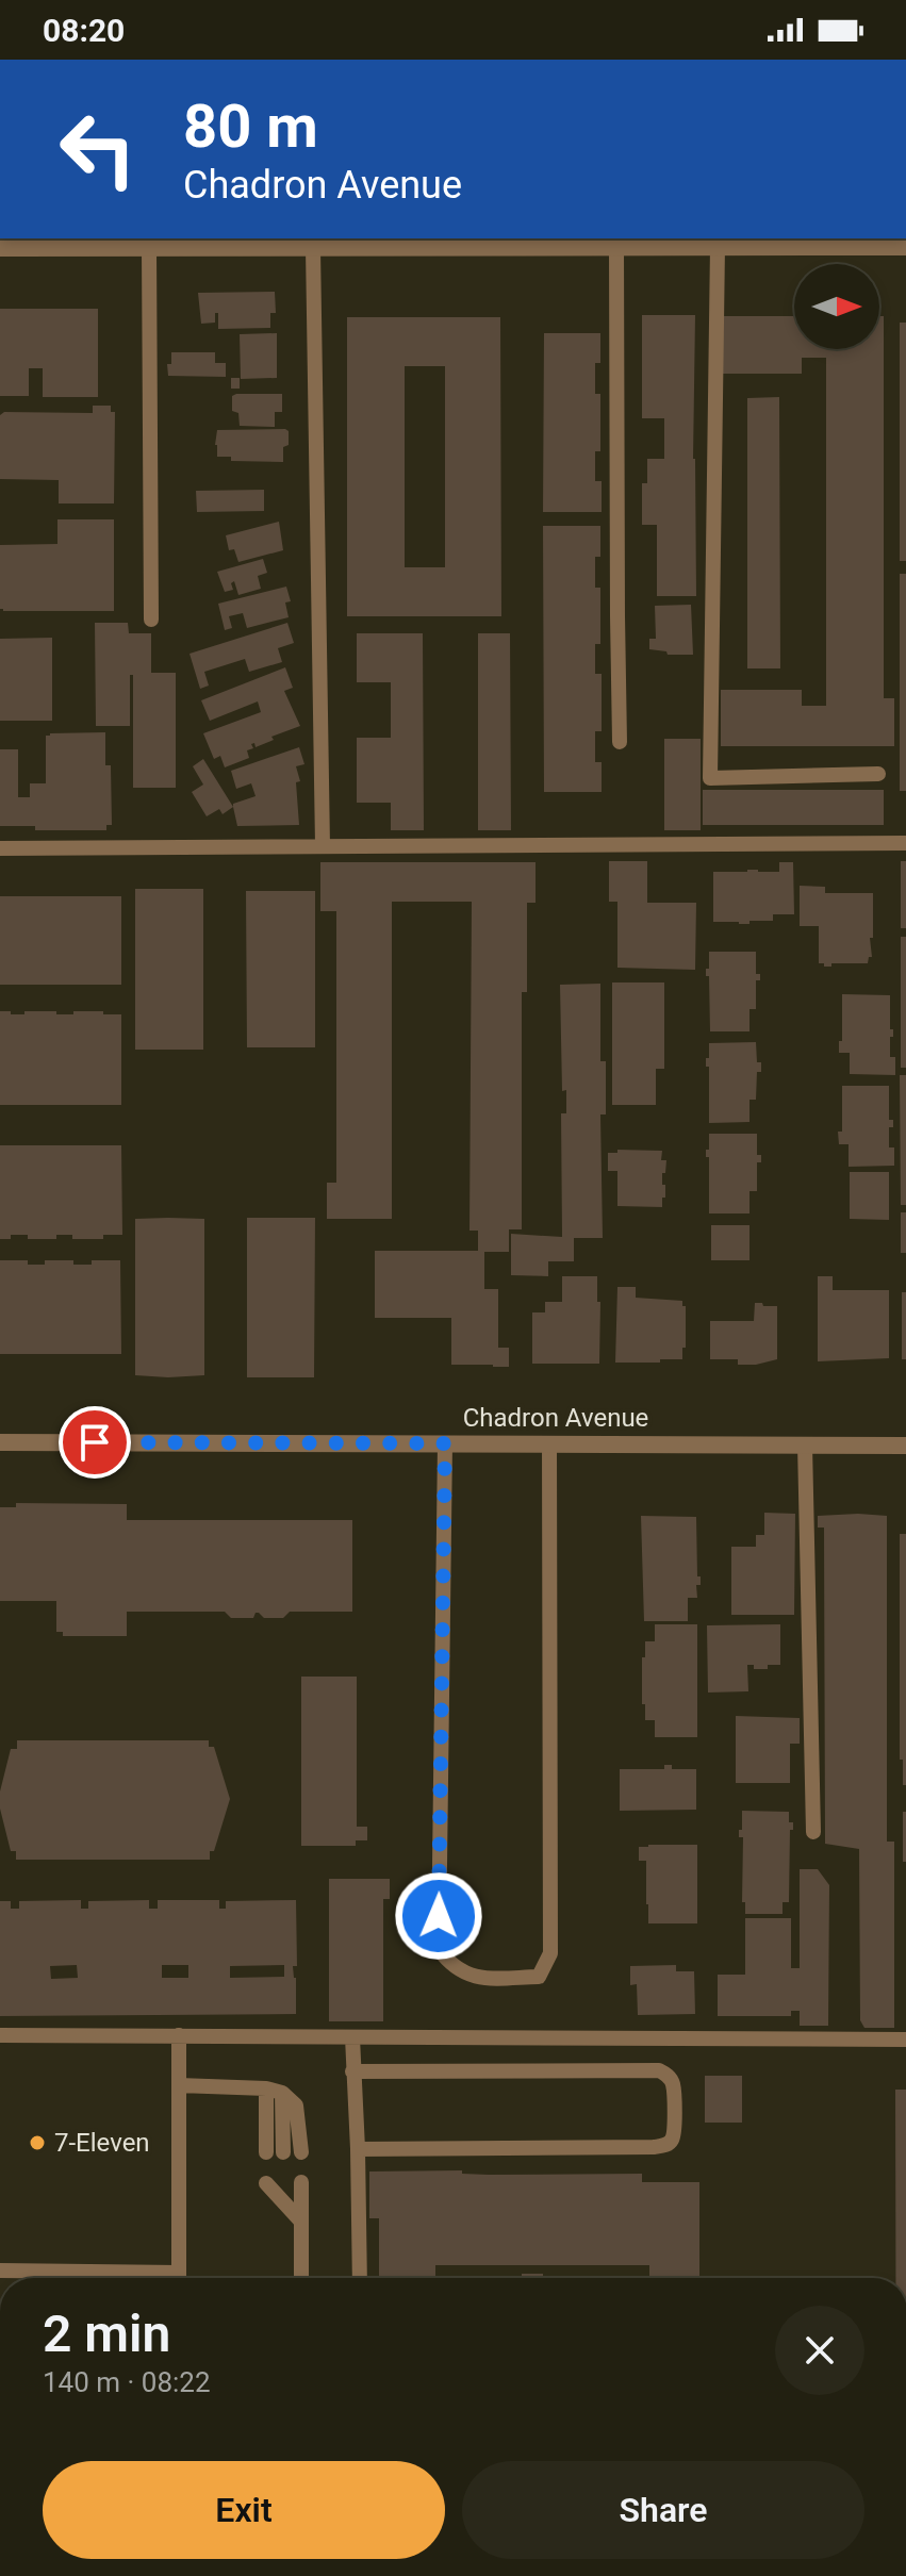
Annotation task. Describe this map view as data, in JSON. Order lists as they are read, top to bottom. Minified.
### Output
{"streets":{"street":["Chadron Avenue"]},"places":["7-Eleven"],"north":"right","page":{"status":"08:20","turn":["80 m","Chadron Avenue"],"heading":["2 min","140 m · 08:22"],"buttons":["Exit","Share"]}}
